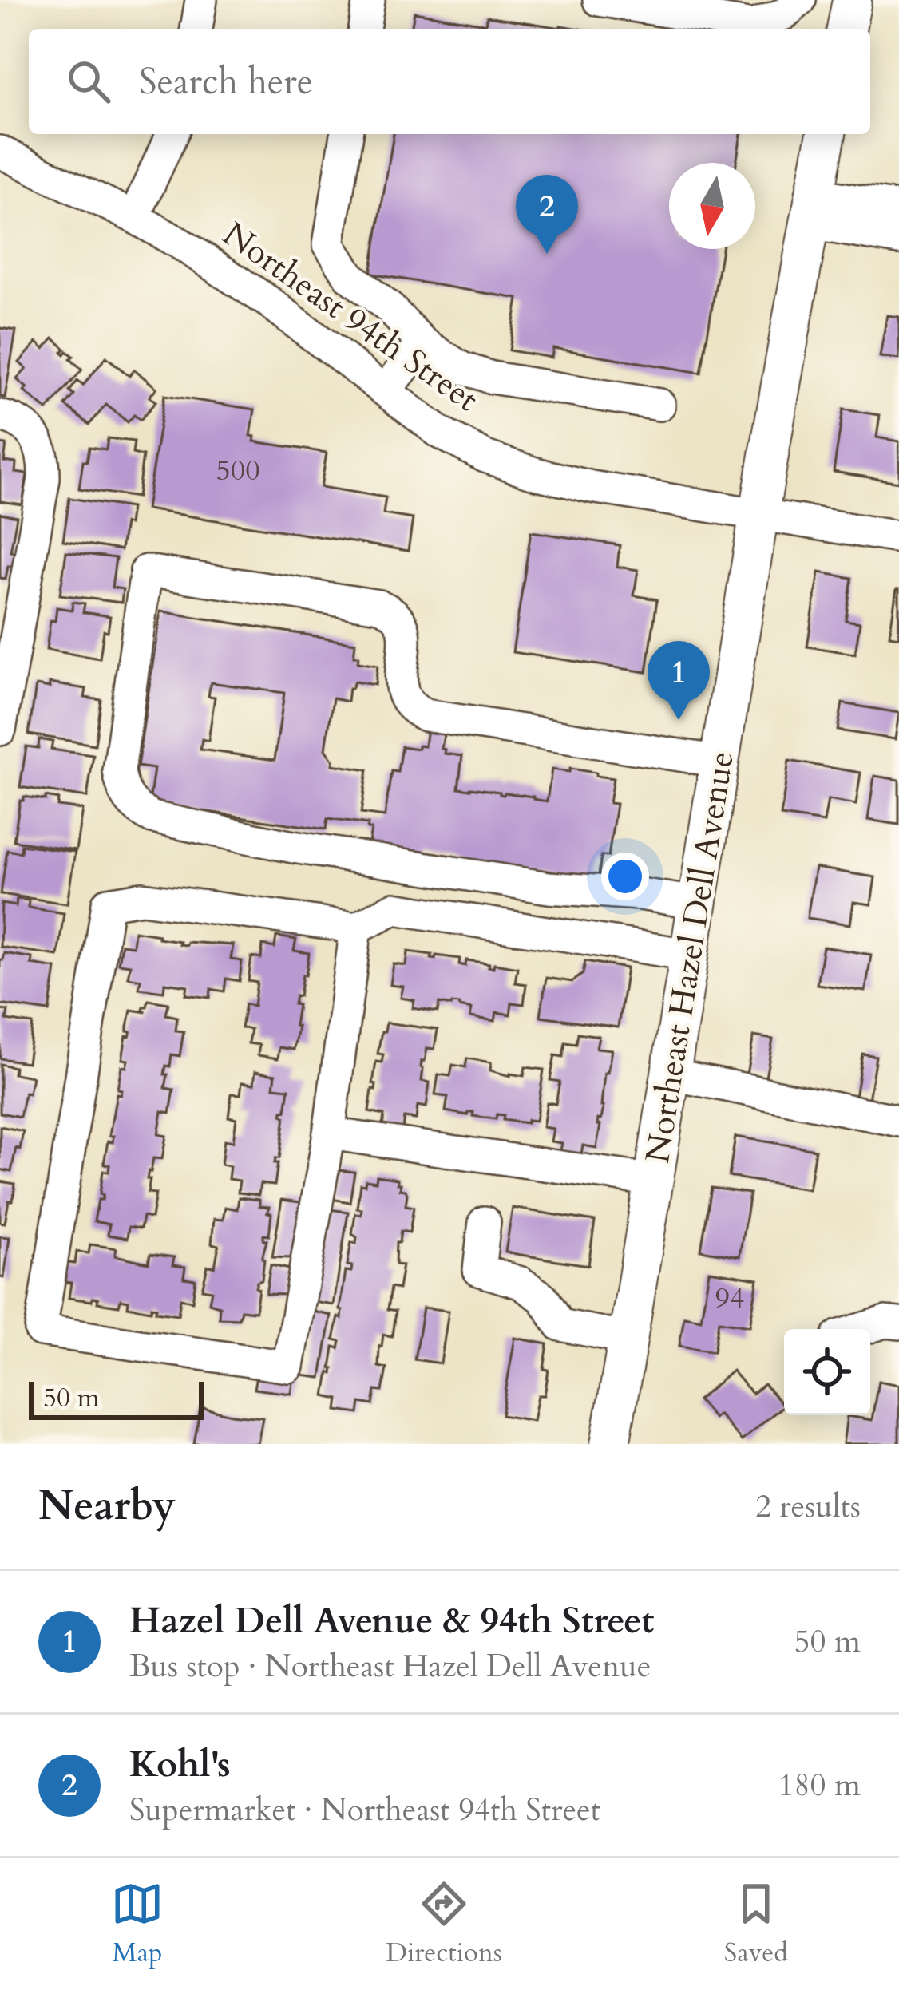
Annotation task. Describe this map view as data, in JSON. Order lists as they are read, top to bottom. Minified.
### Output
{"streets":{"main road":["Northeast Hazel Dell Avenue"],"street":["Northeast 94th Street"]},"crossings":[["Northeast 94th Street","Northeast Hazel Dell Avenue"]],"house_numbers":["500","94"],"scale_bar":"50 m","north":"bottom","page":{"search":"Search here","pins":["2","1"],"scale":"50 m","heading":["Nearby","2 results"],"list":[{"mark":"1","name":"Hazel Dell Avenue & 94th Street","note":"Bus stop · Northeast Hazel Dell Avenue","value":"50 m"},{"mark":"2","name":"Kohl's","note":"Supermarket · Northeast 94th Street","value":"180 m"}],"nav":["Map","Directions","Saved"]}}
